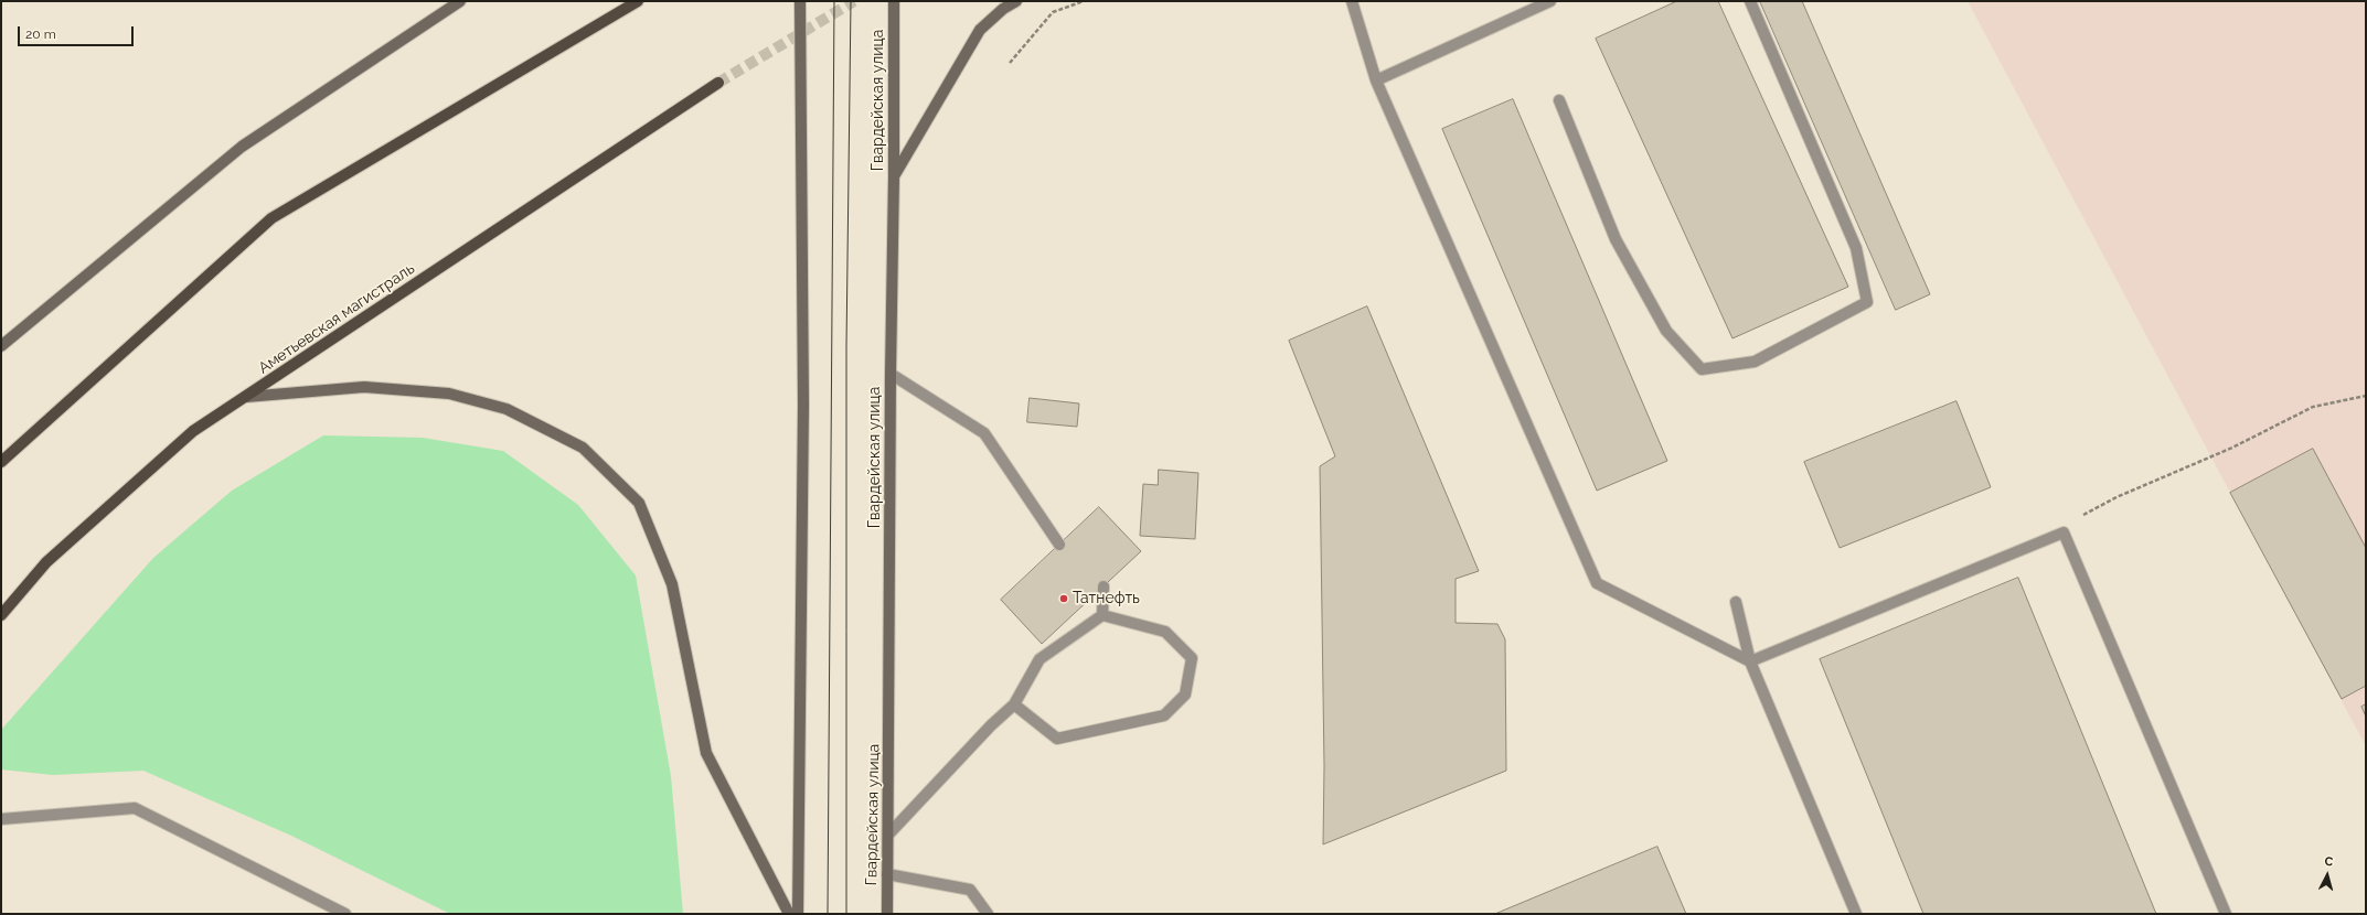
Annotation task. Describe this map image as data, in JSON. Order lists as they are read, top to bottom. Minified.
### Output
{"streets":{"main road":["Гвардейская улица","Аметьевская магистраль"]},"places":["Татнефть"],"scale_bar":"20 m","north":"top"}
